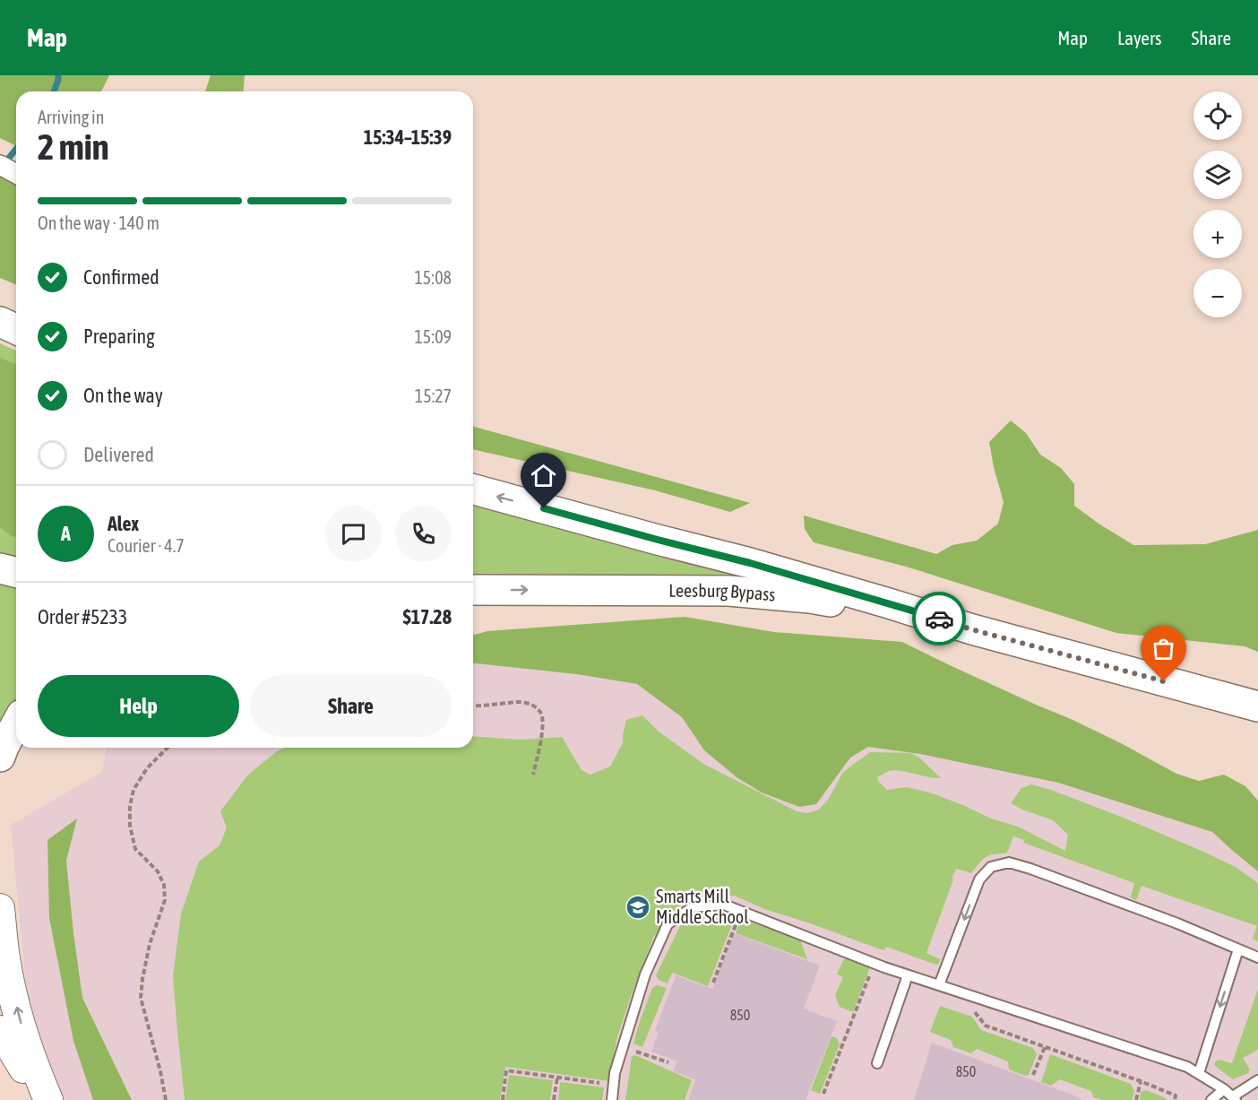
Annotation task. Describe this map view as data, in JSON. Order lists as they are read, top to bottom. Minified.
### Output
{"streets":{"highway":["Leesburg Bypass"]},"places":{"school or university":["Smarts Mill Middle School"]},"house_numbers":["850","850"],"page":{"header":"Map","nav":["Map","Layers","Share"],"map_buttons":["+","−"],"heading":["2 min","Arriving in","15:34–15:39"],"panel":["Alex","Courier · 4.7","Order #5233","$17.28"],"bar":"On the way · 140 m","list":[["Confirmed","15:08"],["Preparing","15:09"],["On the way","15:27"],"Delivered"],"round":"A","buttons":["Help","Share"]}}
